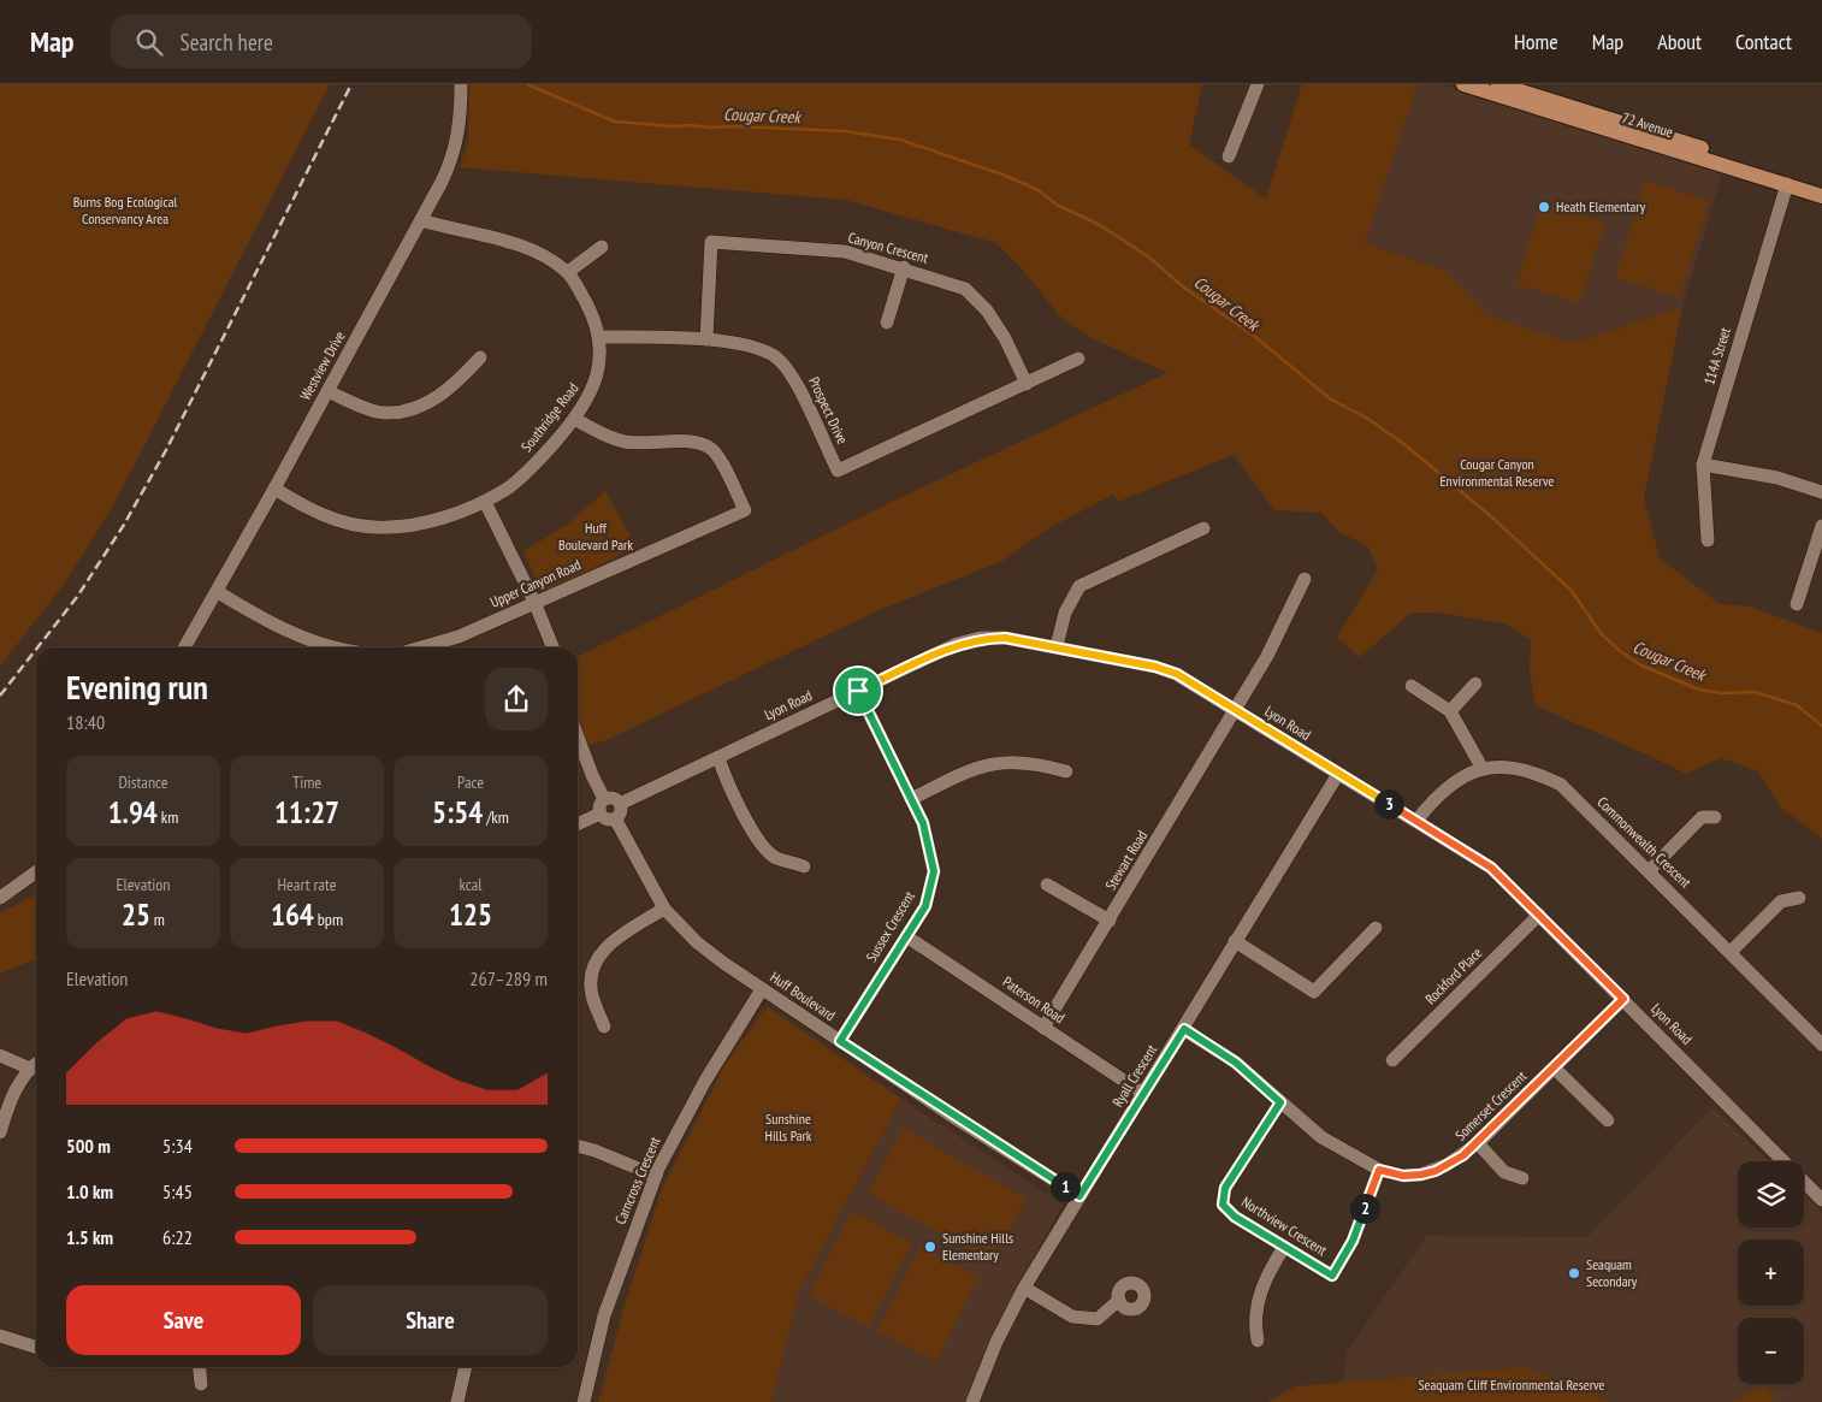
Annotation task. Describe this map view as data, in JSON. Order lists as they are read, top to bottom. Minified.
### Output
{"streets":{"main road":["72 Avenue"],"street":["Canyon Crescent","114A Street","Westview Drive","Prospect Drive","Southridge Road","Upper Canyon Road","Lyon Road","Commonwealth Crescent","Stewart Road","Sussex Crescent","Rockford Place","Huff Boulevard","Paterson Road","Ryall Crescent","Somerset Crescent","Carncross Crescent","Northview Crescent"]},"crossings":[["72 Avenue","114A Street"],["Canyon Crescent","Prospect Drive"],["Westview Drive","Southridge Road"],["Prospect Drive","Southridge Road"],["Southridge Road","Upper Canyon Road"],["Lyon Road","Commonwealth Crescent"],["Lyon Road","Stewart Road"],["Lyon Road","Sussex Crescent"],["Lyon Road","Rockford Place"],["Lyon Road","Huff Boulevard"],["Lyon Road","Ryall Crescent"],["Lyon Road","Somerset Crescent"],["Stewart Road","Paterson Road"],["Sussex Crescent","Huff Boulevard"],["Sussex Crescent","Paterson Road"],["Huff Boulevard","Ryall Crescent"],["Huff Boulevard","Carncross Crescent"],["Paterson Road","Ryall Crescent"],["Ryall Crescent","Somerset Crescent"],["Somerset Crescent","Northview Crescent"]],"water":["Cougar Creek"],"parks":["Burns Bog Ecological Conservancy Area","Cougar Canyon Environmental Reserve","Huff Boulevard Park","Sunshine Hills Park","Seaquam Cliff Environmental Reserve"],"places":["Heath Elementary","Sunshine Hills Elementary","Seaquam Secondary"],"page":{"header":"Map","search":"Search here","nav":["Home","Map","About","Contact"],"heading":["Evening run","18:40"],"stats":[["Distance","1.94 km"],["Time","11:27"],["Pace","5:54 /km"],["Elevation","25 m"],["Heart rate","164 bpm"],["kcal","125"]],"pins":["3","1","2"],"chart":["Elevation","267–289 m"],"list":[{"name":"500 m","note":"5:34"},{"name":"1.0 km","note":"5:45"},{"name":"1.5 km","note":"6:22"}],"map_buttons":["+","−"],"buttons":["Save","Share"]}}
